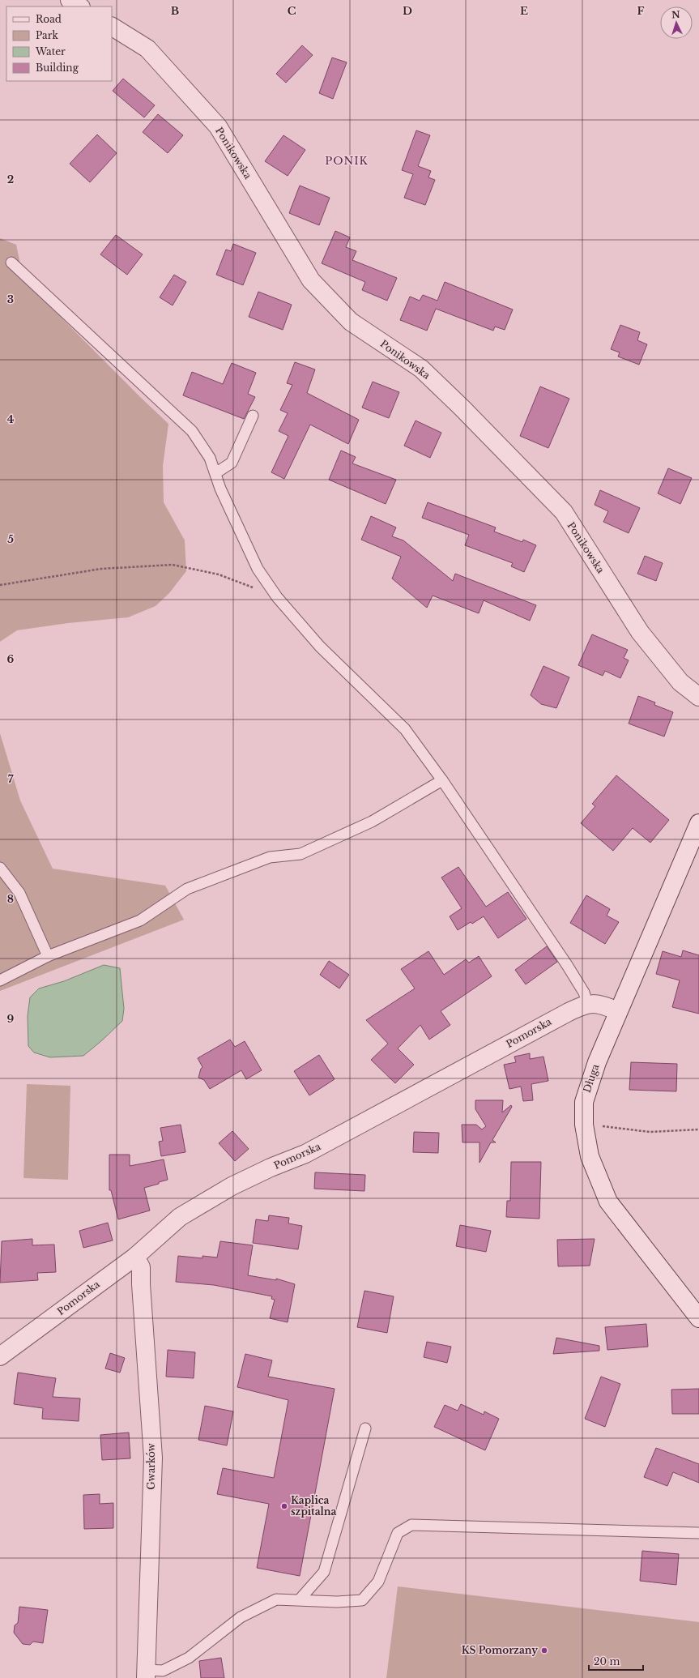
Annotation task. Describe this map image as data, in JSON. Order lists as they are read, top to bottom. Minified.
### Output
{"streets":{"street":["Ponikowska","Pomorska","Długa","Gwarków"]},"crossings":[["Pomorska","Długa"],["Pomorska","Gwarków"]],"districts":["PONIK"],"places":["Kaplica szpitalna","KS Pomorzany"],"legend":["Road","Park","Water","Building"],"scale_bar":"20 m","north":"top","grid":{"columns":["B","C","D","E","F"],"rows":["2","3","4","5","6","7","8","9"]}}
